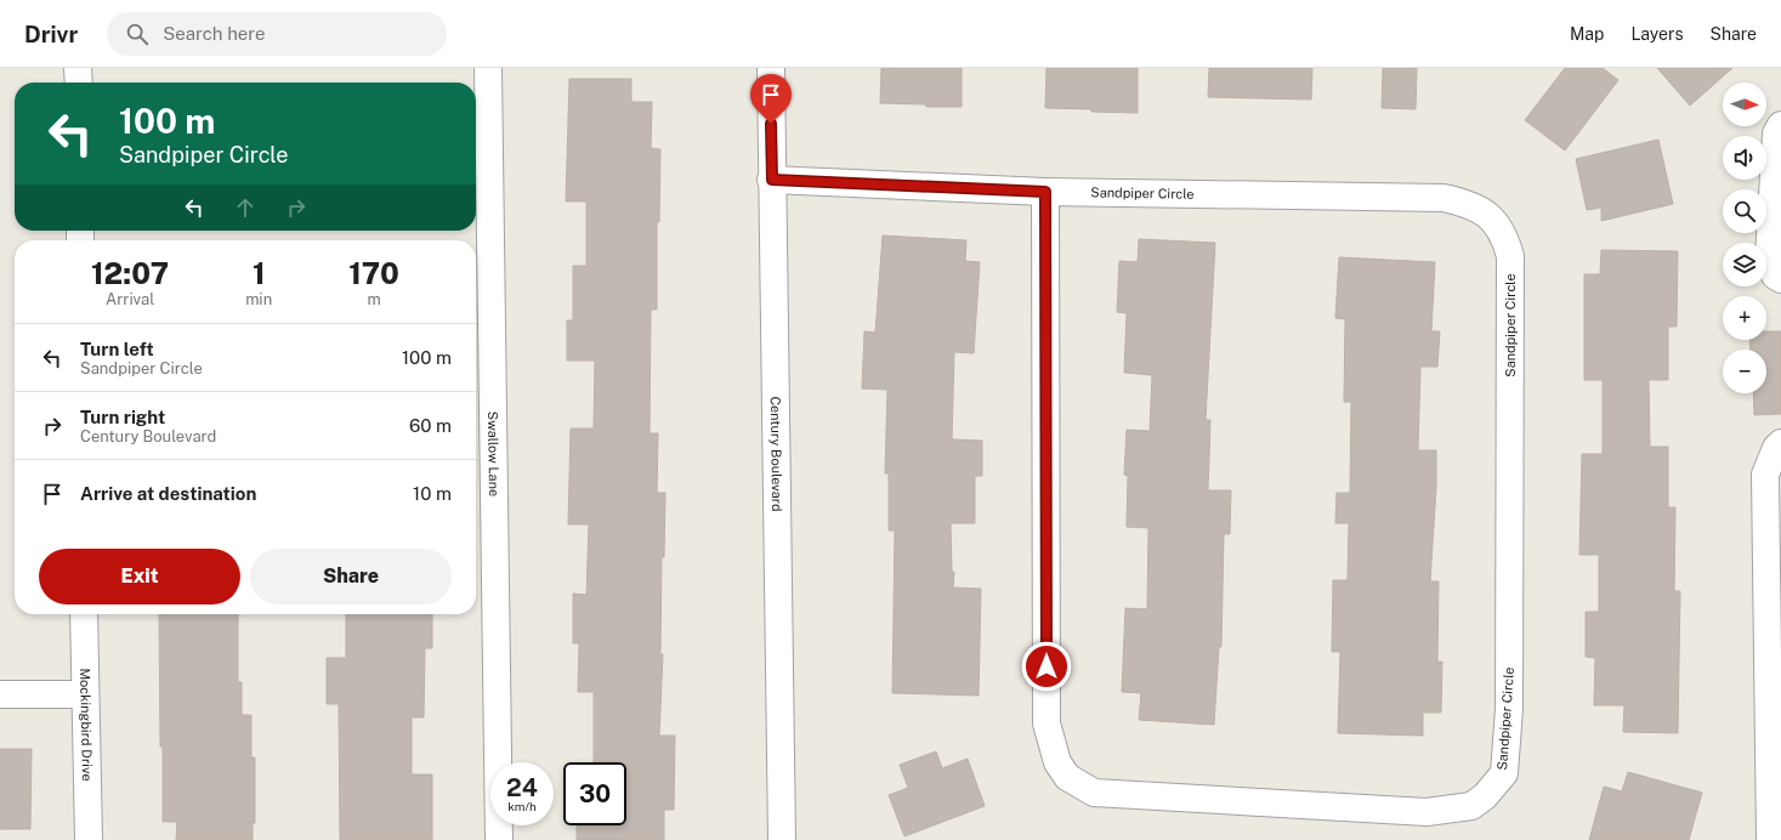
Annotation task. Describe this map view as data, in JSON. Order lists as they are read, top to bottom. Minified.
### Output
{"streets":{"street":["Sandpiper Circle","Swallow Lane","Century Boulevard","Mockingbird Drive"]},"crossings":[["Sandpiper Circle","Century Boulevard"]],"north":"right","page":{"header":"Drivr","search":"Search here","nav":["Map","Layers","Share"],"map_buttons":["+","−"],"turn":["100 m","Sandpiper Circle"],"eta":["12:07","Arrival","1","min","170","m"],"list":[{"name":"Turn left","note":"Sandpiper Circle","value":"100 m"},{"name":"Turn right","note":"Century Boulevard","value":"60 m"},{"name":"Arrive at destination","value":"10 m"}],"buttons":["Exit","Share"],"speed":"24 km/h","limit":"30"}}
